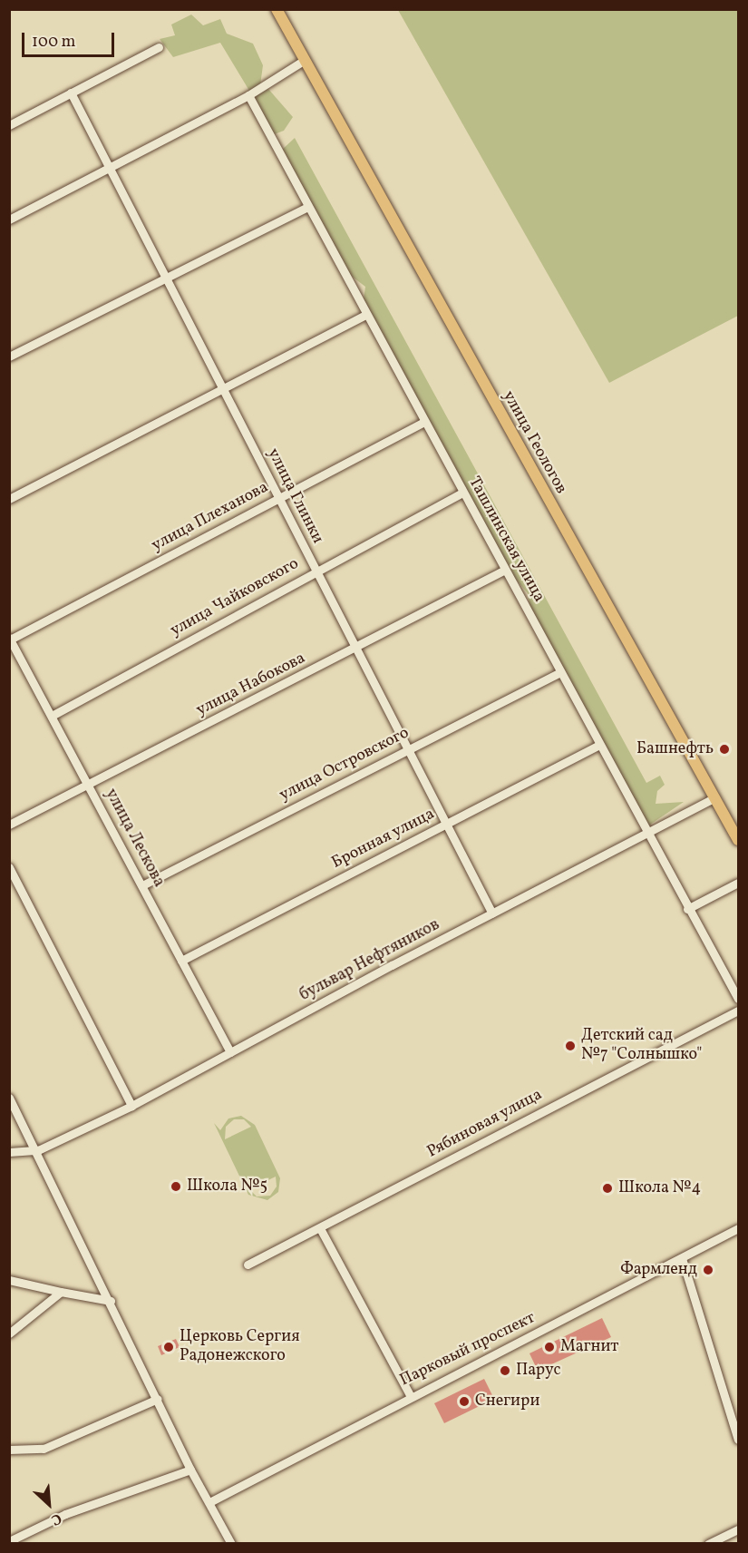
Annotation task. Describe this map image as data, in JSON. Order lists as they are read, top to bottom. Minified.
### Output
{"streets":{"main road":["улица Геологов"],"street":["улица Глинки","улица Плеханова","Ташлинская улица","улица Чайковского","улица Набокова","улица Островского","улица Лескова","Бронная улица","бульвар Нефтяников","Рябиновая улица","Парковый проспект"]},"crossings":[["улица Геологов","бульвар Нефтяников"],["улица Глинки","улица Плеханова"],["улица Глинки","улица Чайковского"],["улица Глинки","улица Набокова"],["улица Глинки","улица Островского"],["улица Глинки","Бронная улица"],["улица Глинки","бульвар Нефтяников"],["улица Плеханова","Ташлинская улица"],["улица Плеханова","улица Лескова"],["Ташлинская улица","улица Чайковского"],["Ташлинская улица","улица Набокова"],["Ташлинская улица","улица Островского"],["Ташлинская улица","Бронная улица"],["Ташлинская улица","бульвар Нефтяников"],["улица Чайковского","улица Лескова"],["улица Набокова","улица Лескова"],["улица Островского","улица Лескова"],["улица Лескова","Бронная улица"],["улица Лескова","бульвар Нефтяников"]],"places":["Башнефть","Детский сад №7 \"Солнышко\"","Школа №5","Школа №4","Фармленд","Церковь Сергия Радонежского","Магнит","Парус","Снегири"],"scale_bar":"100 m","north":"bottom right"}
